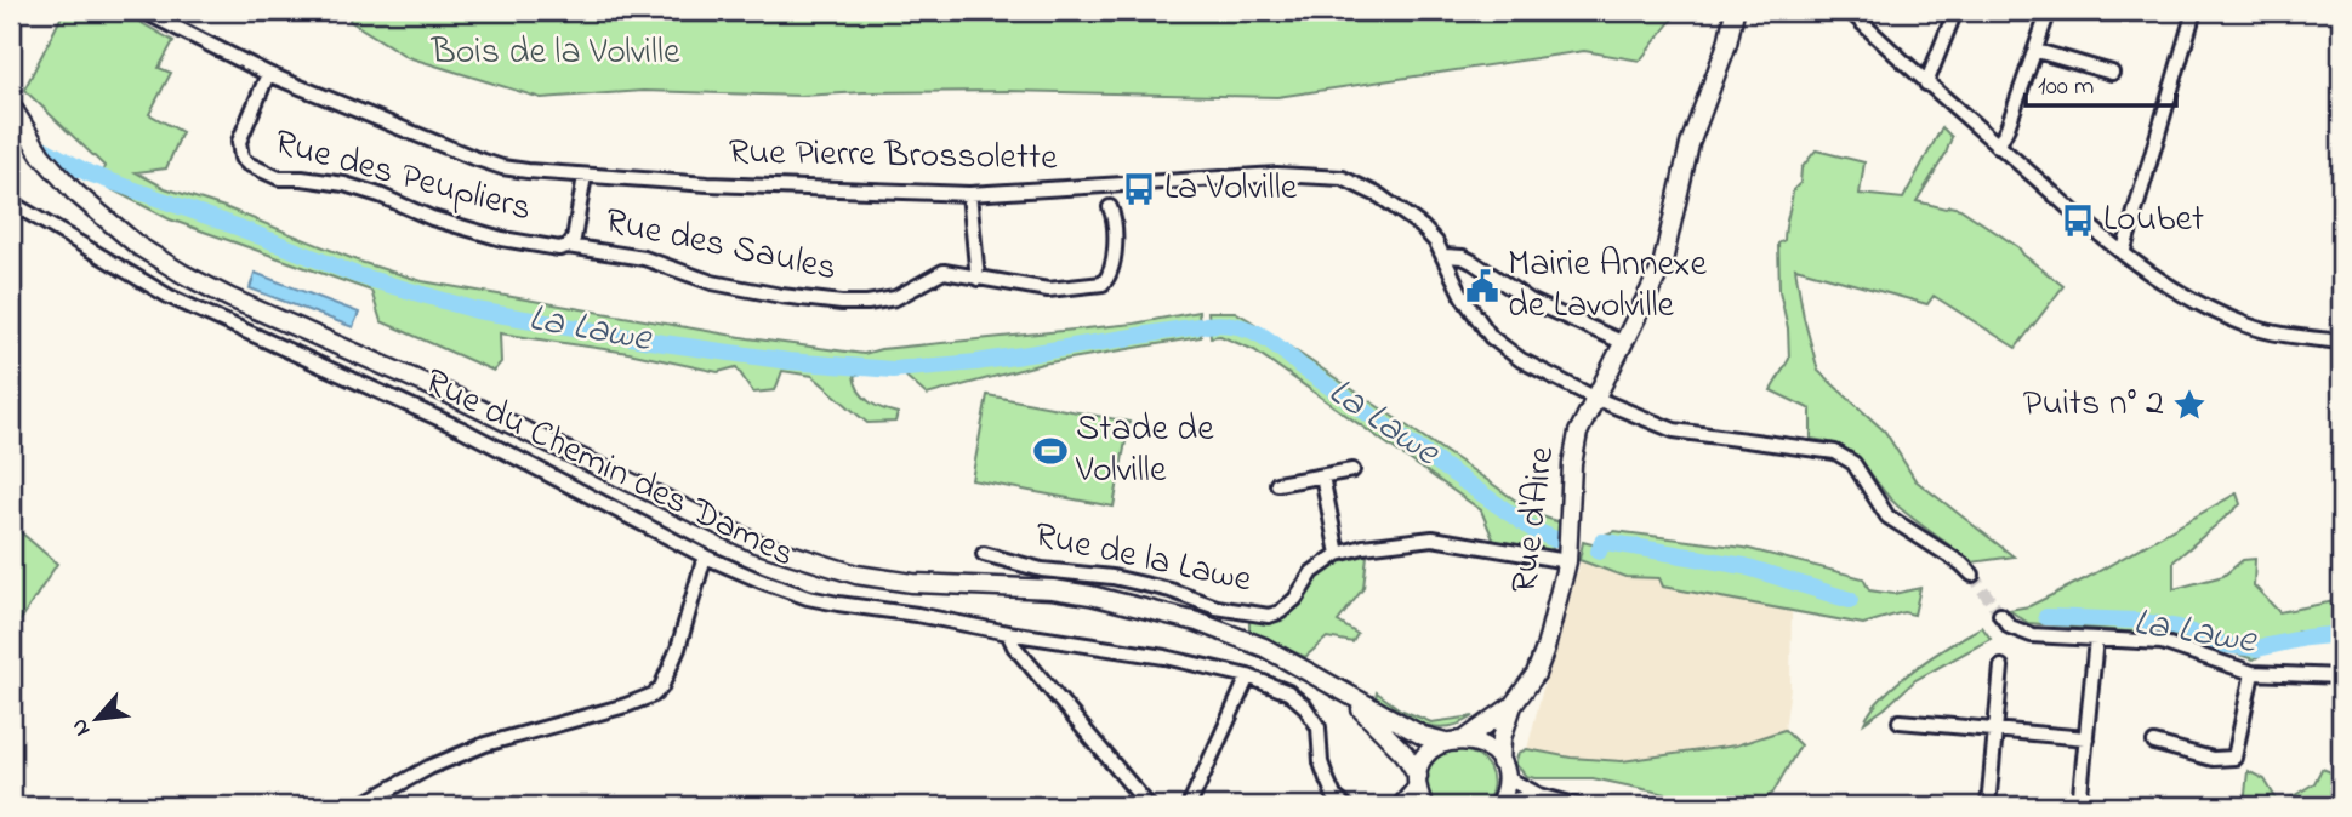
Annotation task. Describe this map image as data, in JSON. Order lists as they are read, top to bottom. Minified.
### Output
{"streets":{"main road":["Rue d'Aire"],"street":["Rue Pierre Brossolette","Rue des Peupliers","Rue des Saules","Rue du Chemin des Dames","Rue de la Lawe"]},"crossings":[["Rue Pierre Brossolette","Rue des Peupliers"],["Rue des Peupliers","Rue des Saules"],["Rue d'Aire","Rue de la Lawe"]],"water":["La Lawe"],"parks":["Bois de la Volville"],"places":{"bus stop":["La Volville","Loubet"],"public building":["Mairie Annexe de Lavolville"],"place":["Puits n° 2"],"sports":["Stade de Volville"]},"scale_bar":"100 m","north":"bottom left"}
